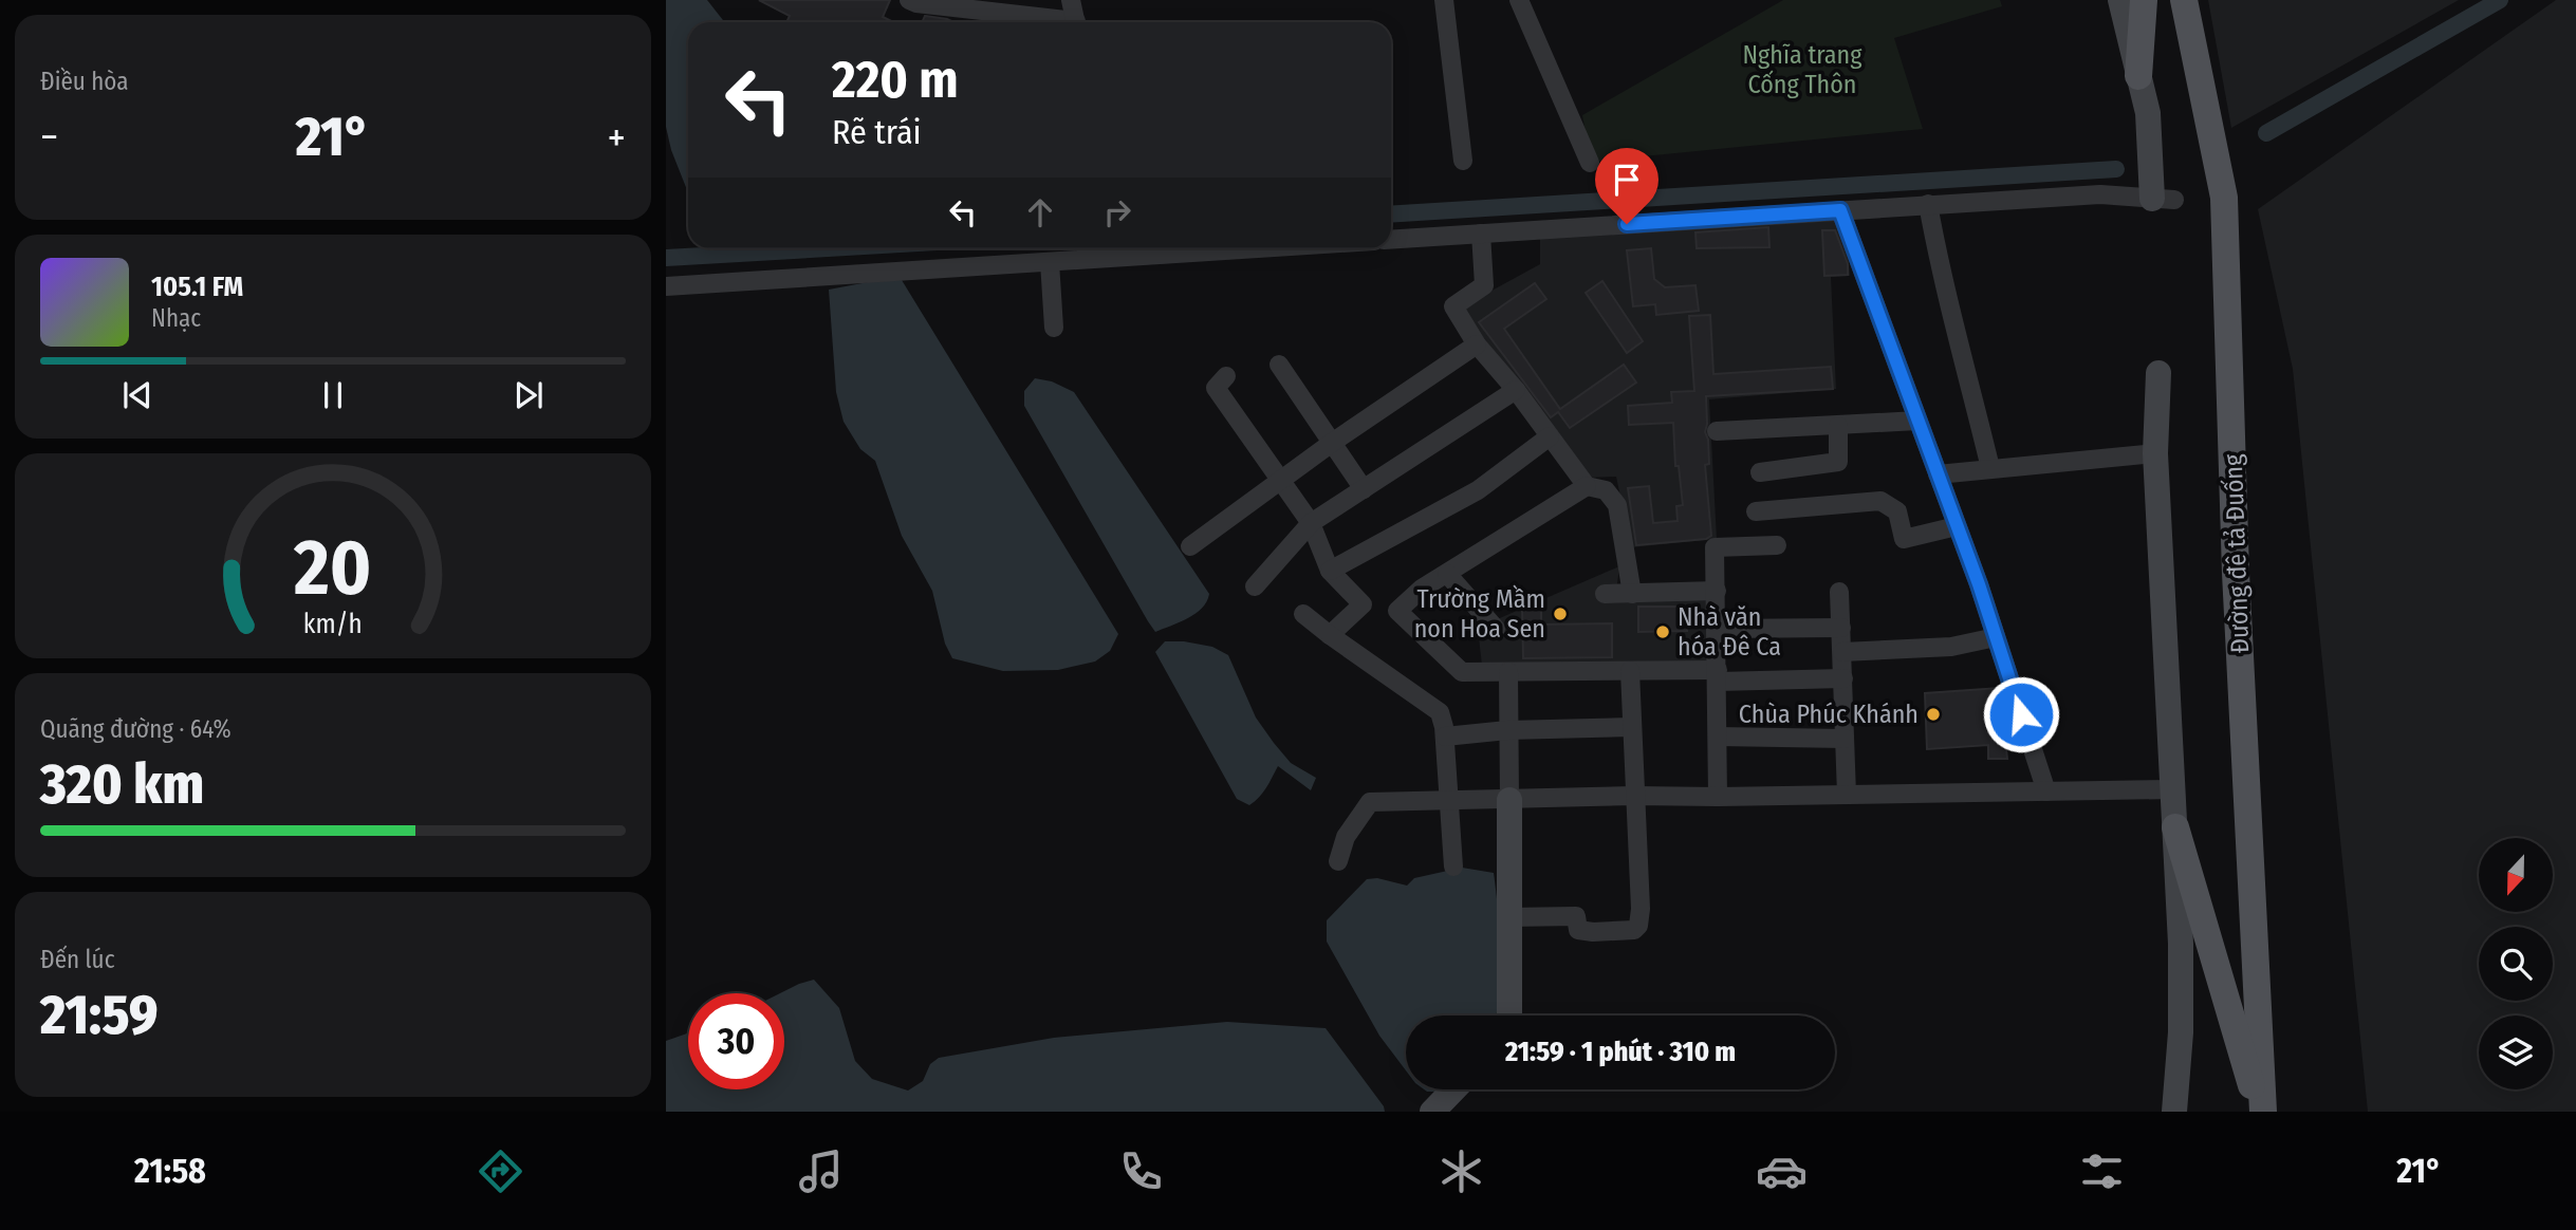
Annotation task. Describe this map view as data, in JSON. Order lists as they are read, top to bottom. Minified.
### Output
{"streets":{"main road":["Đường đê tả Đuống"]},"parks":["Nghĩa trang Cống Thôn"],"places":["Trường Mầm non Hoa Sen","Nhà văn hóa Đê Ca","Chùa Phúc Khánh"],"north":"bottom","page":{"tile":["Điều hòa",["Quãng đường · 64%","320 km"],["Đến lúc","21:59"]],"turn":["220 m","Rẽ trái"],"heat":["−","21°","+"],"song":["105.1 FM","Nhạc"],"limit":"30","trip":"21:59 · 1 phút · 310 m","tabs":["21:58","21°"],"gauge":["20","km/h"]}}
